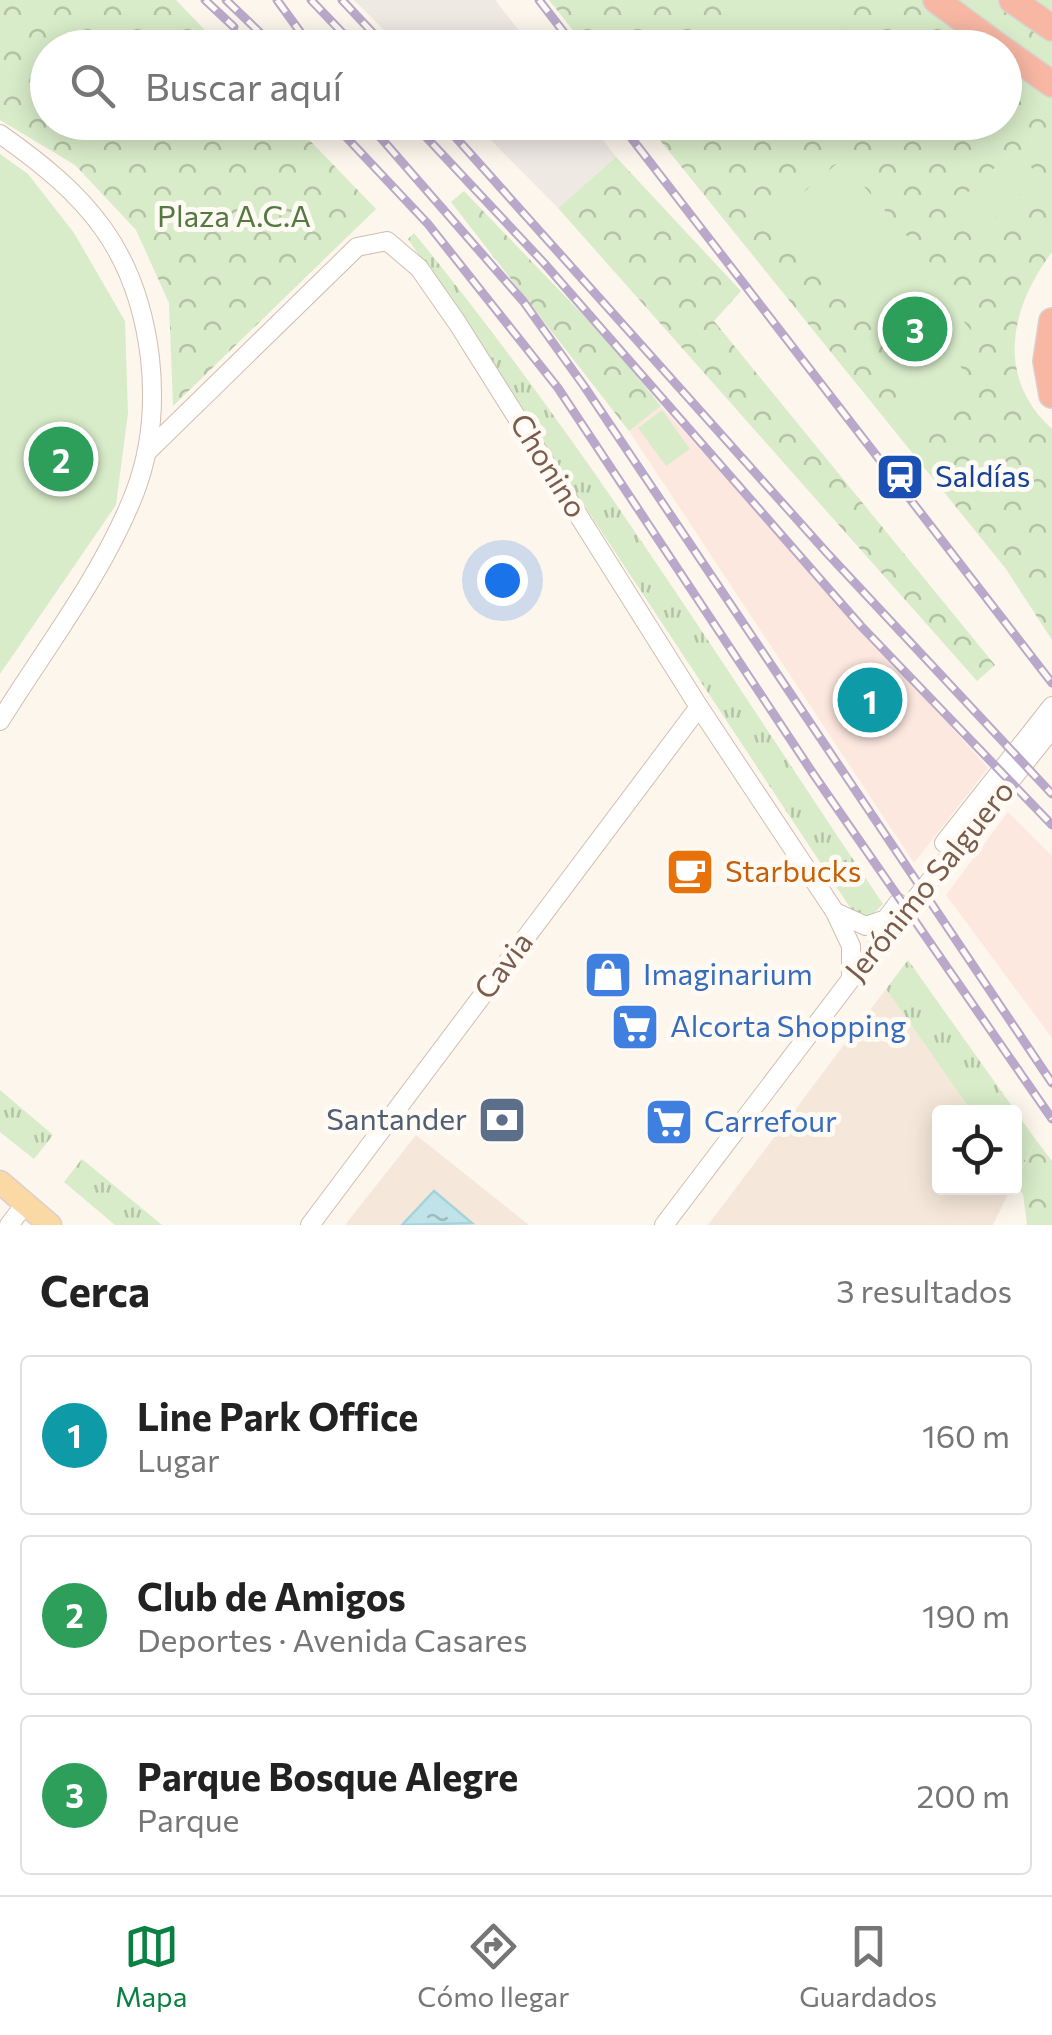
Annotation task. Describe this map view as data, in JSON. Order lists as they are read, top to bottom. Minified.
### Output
{"streets":{"street":["Chonino","Jerónimo Salguero","Cavia"]},"crossings":[["Chonino","Jerónimo Salguero"],["Chonino","Cavia"]],"parks":["Plaza A.C.A"],"places":{"station":["Saldías"],"cafe":["Starbucks"],"shop":["Imaginarium"],"supermarket":["Alcorta Shopping","Carrefour"],"bank":["Santander"]},"page":{"search":"Buscar aquí","pins":["3","2","1"],"heading":["Cerca","3 resultados"],"list":[{"mark":"1","name":"Line Park Office","note":"Lugar","value":"160 m"},{"mark":"2","name":"Club de Amigos","note":"Deportes · Avenida Casares","value":"190 m"},{"mark":"3","name":"Parque Bosque Alegre","note":"Parque","value":"200 m"}],"nav":["Mapa","Cómo llegar","Guardados"]}}
